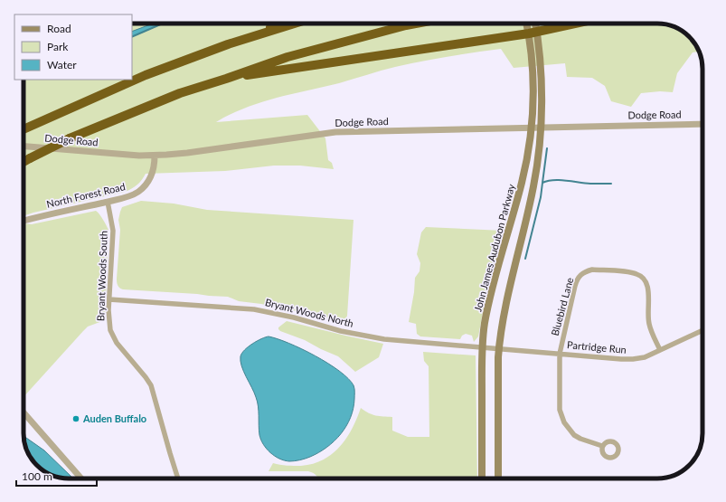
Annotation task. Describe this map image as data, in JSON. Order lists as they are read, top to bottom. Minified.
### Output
{"streets":{"main road":["John James Audubon Parkway"],"street":["Dodge Road","North Forest Road","Bryant Woods South","Bluebird Lane","Bryant Woods North","Partridge Run"]},"crossings":[["Dodge Road","North Forest Road"],["Dodge Road","John James Audubon Parkway"],["North Forest Road","Bryant Woods South"],["John James Audubon Parkway","Bryant Woods North"],["John James Audubon Parkway","Partridge Run"],["Bryant Woods South","Bryant Woods North"],["Bluebird Lane","Partridge Run"],["Bryant Woods North","Partridge Run"]],"places":["Auden Buffalo"],"legend":["Road","Park","Water"],"scale_bar":"100 m"}
